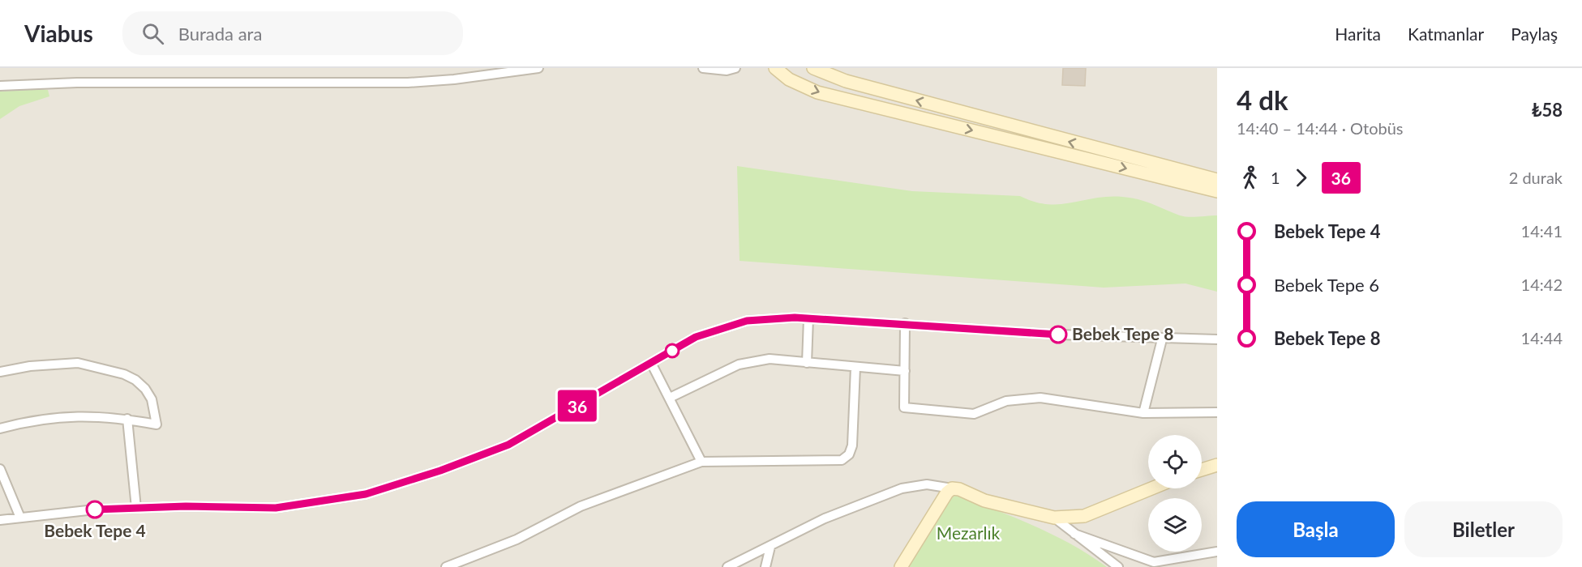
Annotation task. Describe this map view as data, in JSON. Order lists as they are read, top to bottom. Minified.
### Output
{"parks":["Mezarlık"],"places":["Bebek Tepe 8","Bebek Tepe 4"],"lines":["bus line 36"],"page":{"header":"Viabus","search":"Burada ara","nav":["Harita","Katmanlar","Paylaş"],"on_map":"36","heading":["4 dk","14:40 – 14:44 · Otobüs","₺58"],"legs":["1","36","2 durak"],"list":[{"name":"Bebek Tepe 4","value":"14:41"},{"name":"Bebek Tepe 6","value":"14:42"},{"name":"Bebek Tepe 8","value":"14:44"}],"buttons":["Başla","Biletler"]}}
